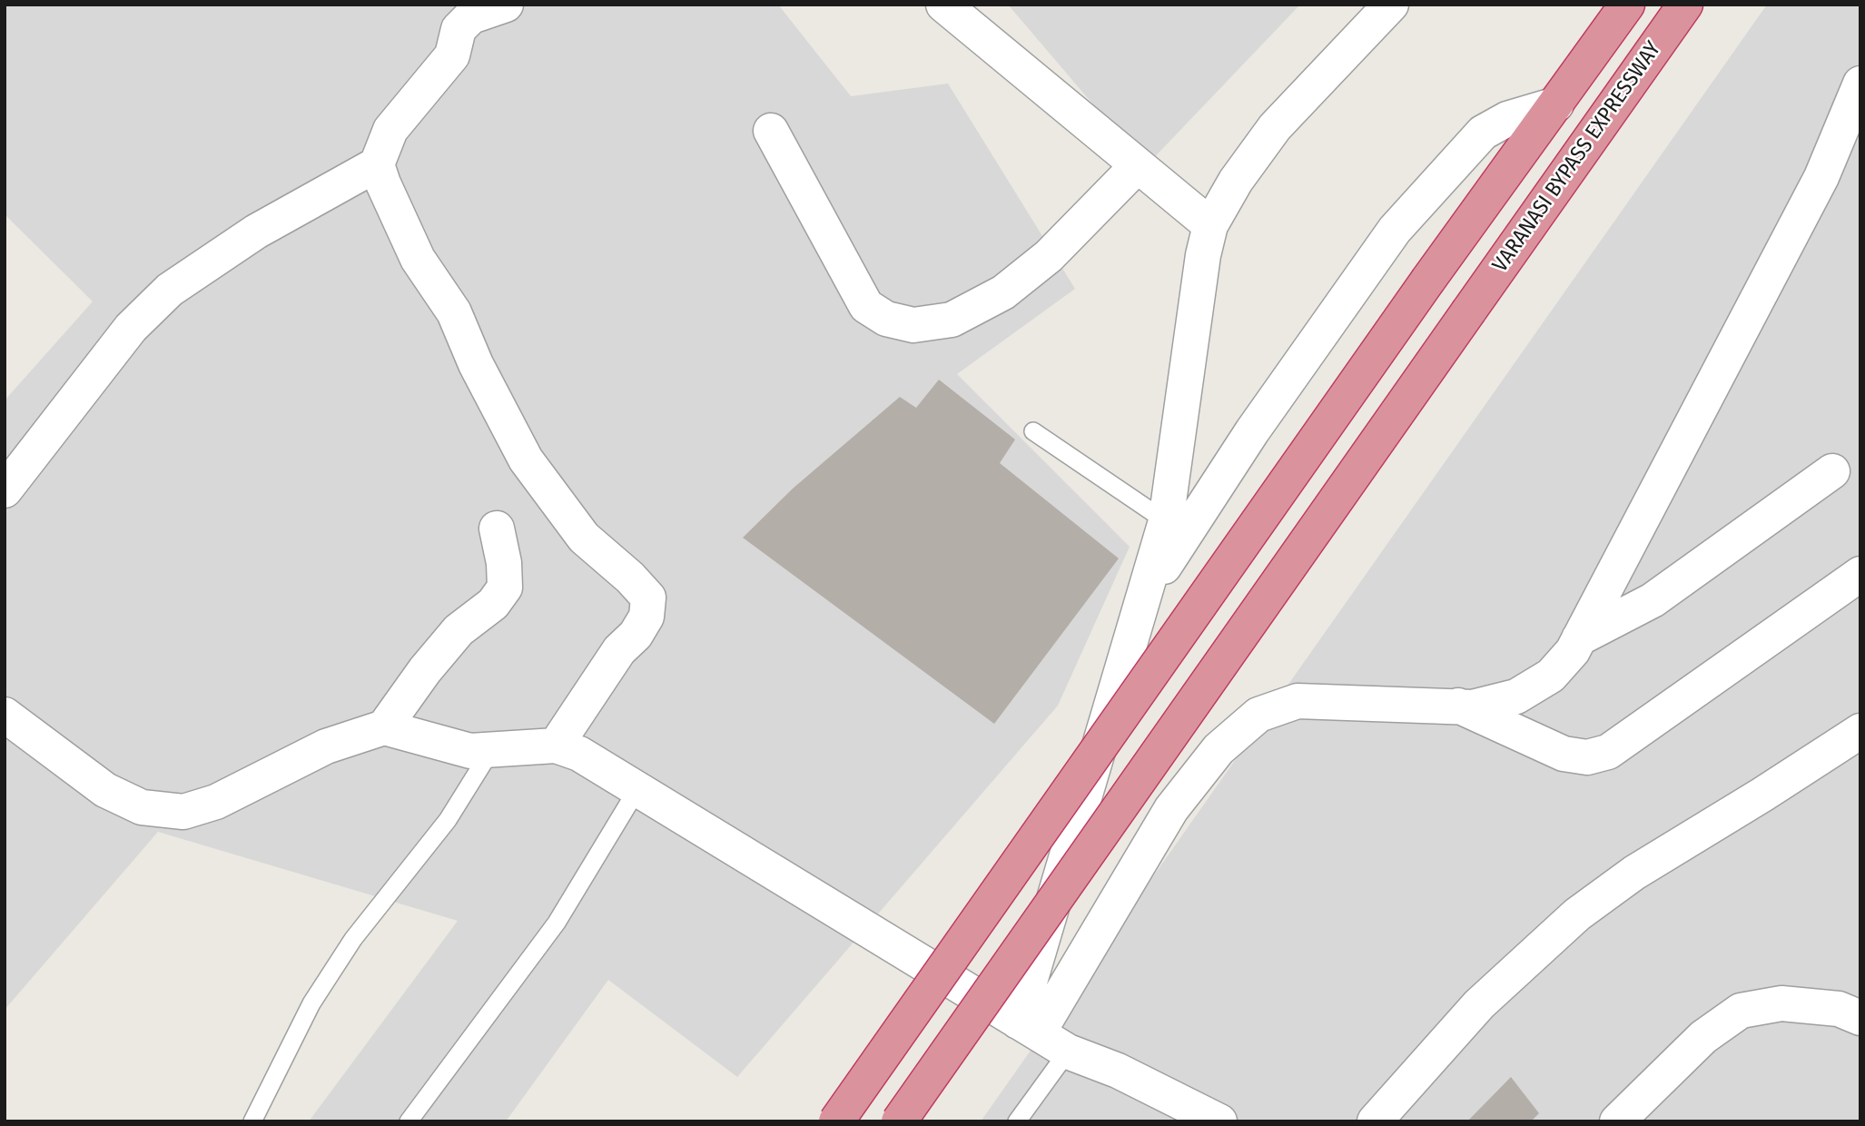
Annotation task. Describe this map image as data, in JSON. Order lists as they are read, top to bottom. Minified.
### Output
{"streets":{"highway":["VARANASI BYPASS EXPRESSWAY"]}}
